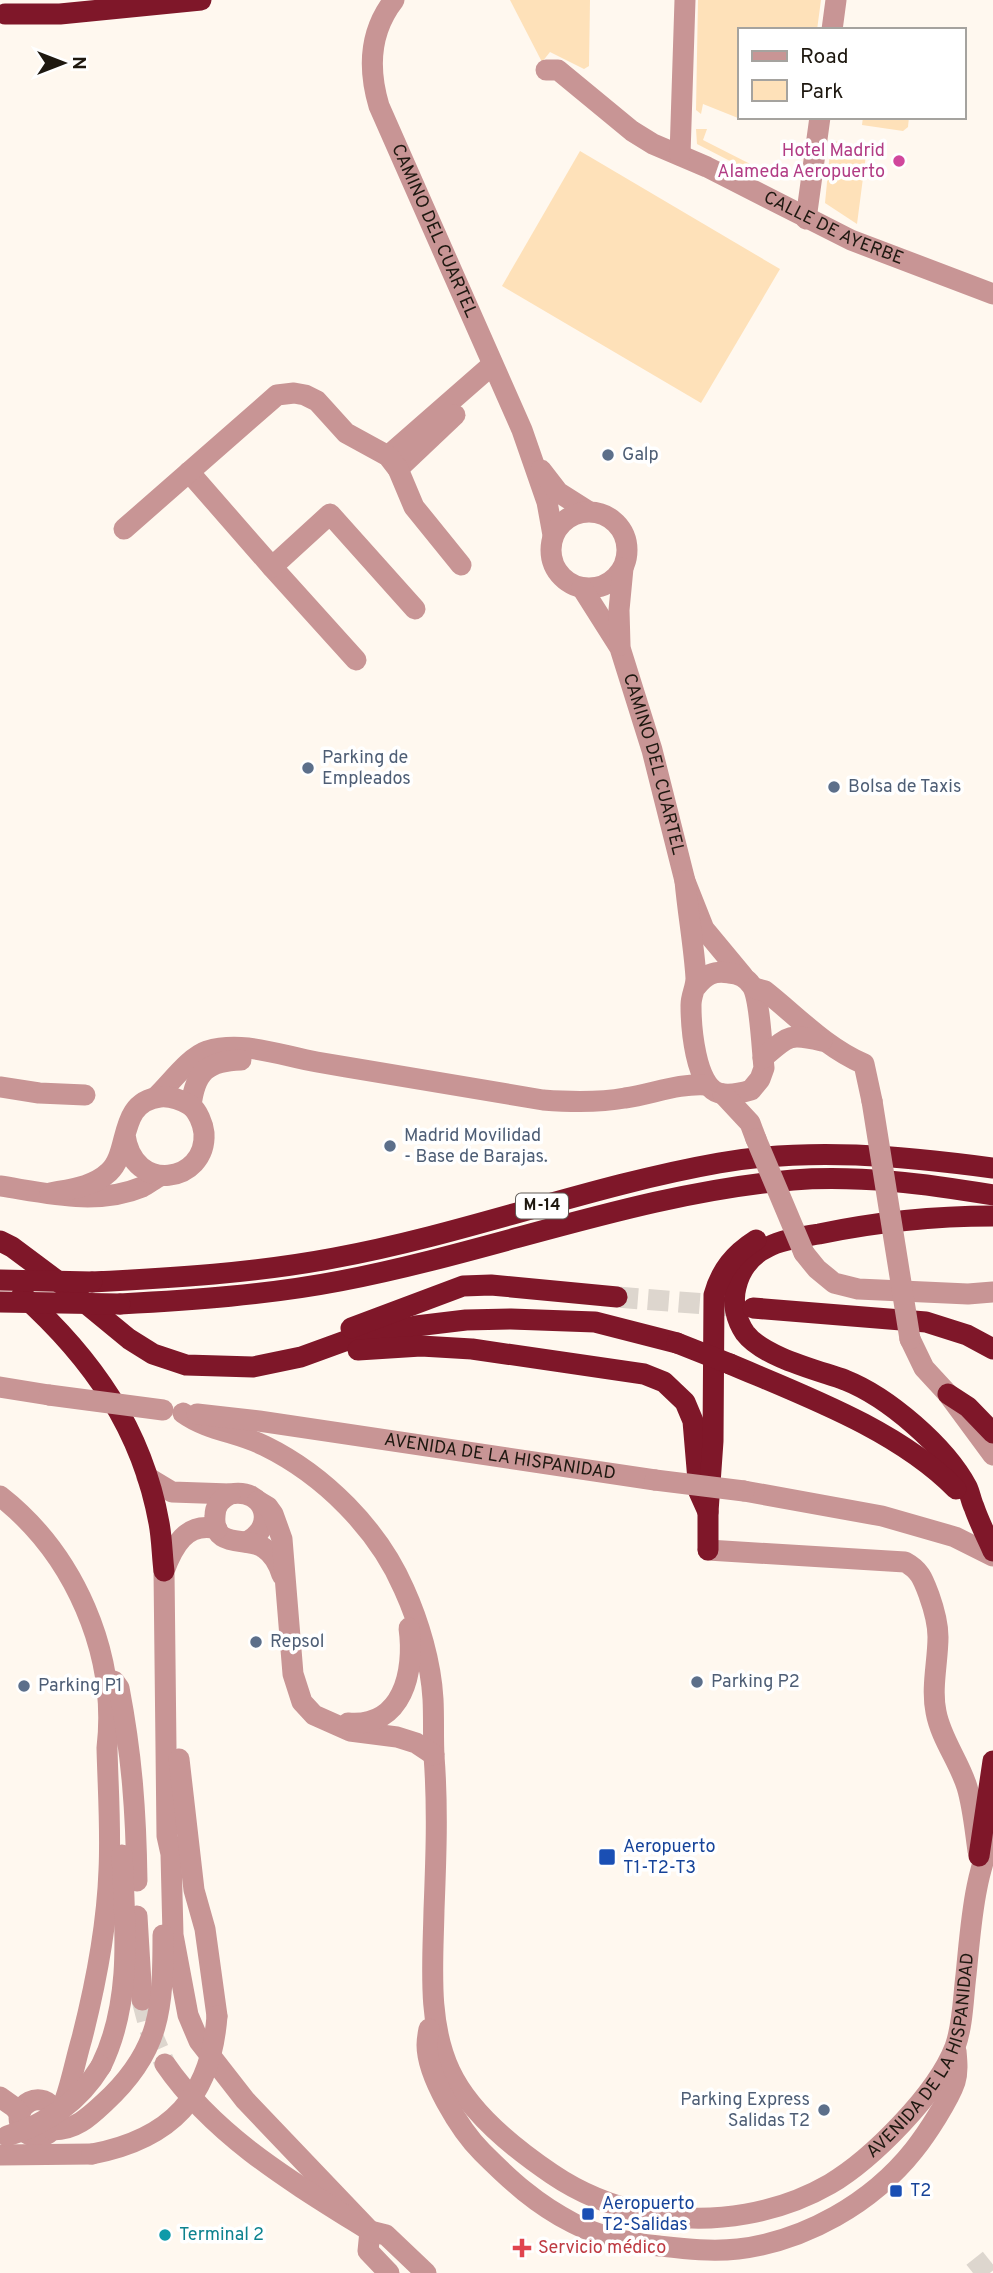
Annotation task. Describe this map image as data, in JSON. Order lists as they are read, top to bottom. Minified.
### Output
{"streets":{"highway":["M-14"],"street":["CALLE DE AYERBE","CAMINO DEL CUARTEL","AVENIDA DE LA HISPANIDAD"]},"places":{"other":["Hotel Madrid Alameda Aeropuerto","Galp","Parking de Empleados","Bolsa de Taxis","Madrid Movilidad - Base de Barajas.","Repsol","Parking P2","Parking P1","Parking Express Salidas T2","Terminal 2"],"transit":["Aeropuerto T1-T2-T3","T2","Aeropuerto T2-Salidas"],"health":["Servicio médico"]},"legend":["Road","Park"],"north":"right"}
